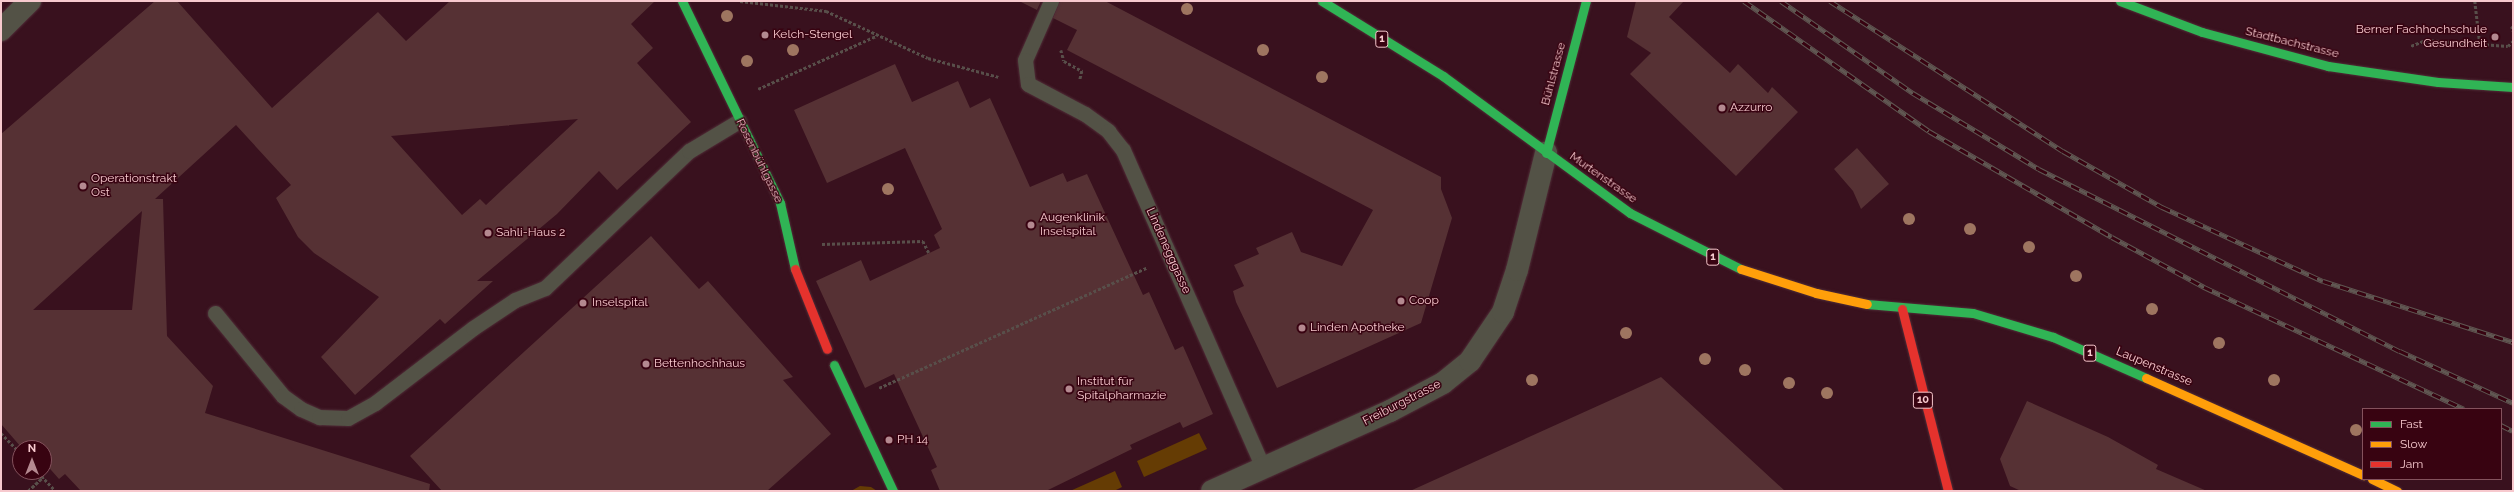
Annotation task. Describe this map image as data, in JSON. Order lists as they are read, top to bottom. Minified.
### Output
{"streets":{"main road":["1","Stadtbachstrasse","Bühlstrasse","Rosenbühlgasse","Murtenstrasse","Laupenstrasse","10"],"street":["Freiburgstrasse"],"lane":["Lindenegggasse"]},"crossings":[["Bühlstrasse","Murtenstrasse"],["Bühlstrasse","Freiburgstrasse"],["Murtenstrasse","Laupenstrasse"],["Murtenstrasse","10"],["Murtenstrasse","Freiburgstrasse"],["Lindenegggasse","Freiburgstrasse"],["Laupenstrasse","10"]],"places":["Kelch-Stengel","Berner Fachhochschule Gesundheit","Azzurro","Operationstrakt Ost","Augenklinik Inselspital","Sahli-Haus 2","Coop","Inselspital","Linden Apotheke","Bettenhochhaus","Institut für Spitalpharmazie","PH 14"],"legend":["Fast","Slow","Jam"],"north":"top"}
